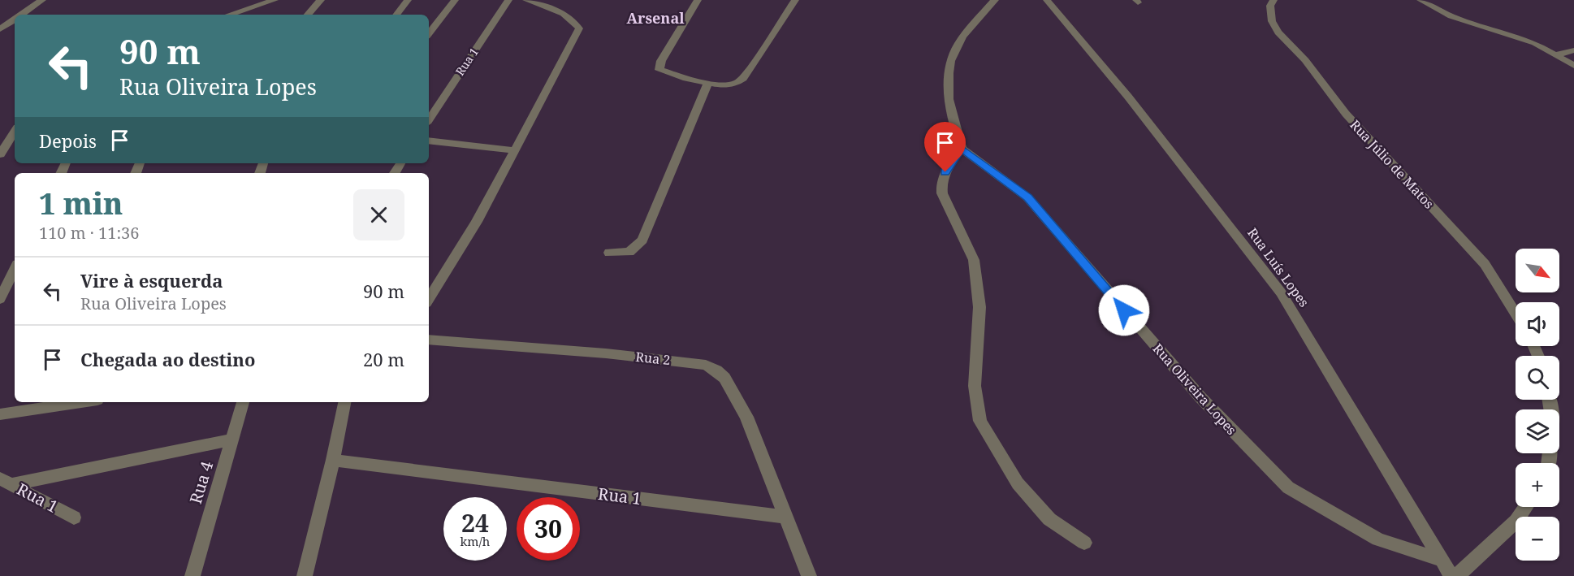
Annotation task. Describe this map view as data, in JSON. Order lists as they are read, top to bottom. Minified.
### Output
{"streets":{"street":["Rua 1","Rua Júlio de Matos","Rua Luís Lopes","Rua 2","Rua Oliveira Lopes","Rua 4"]},"crossings":[["Rua 1","Rua 2"],["Rua Luís Lopes","Rua Oliveira Lopes"]],"districts":["Arsenal"],"north":"bottom right","page":{"turn":["90 m","Rua Oliveira Lopes"],"then":"Depois","heading":["1 min","110 m · 11:36"],"map_buttons":["+","−"],"list":[{"name":"Vire à esquerda","note":"Rua Oliveira Lopes","value":"90 m"},{"name":"Chegada ao destino","value":"20 m"}],"speed":"24 km/h","limit":"30"}}
